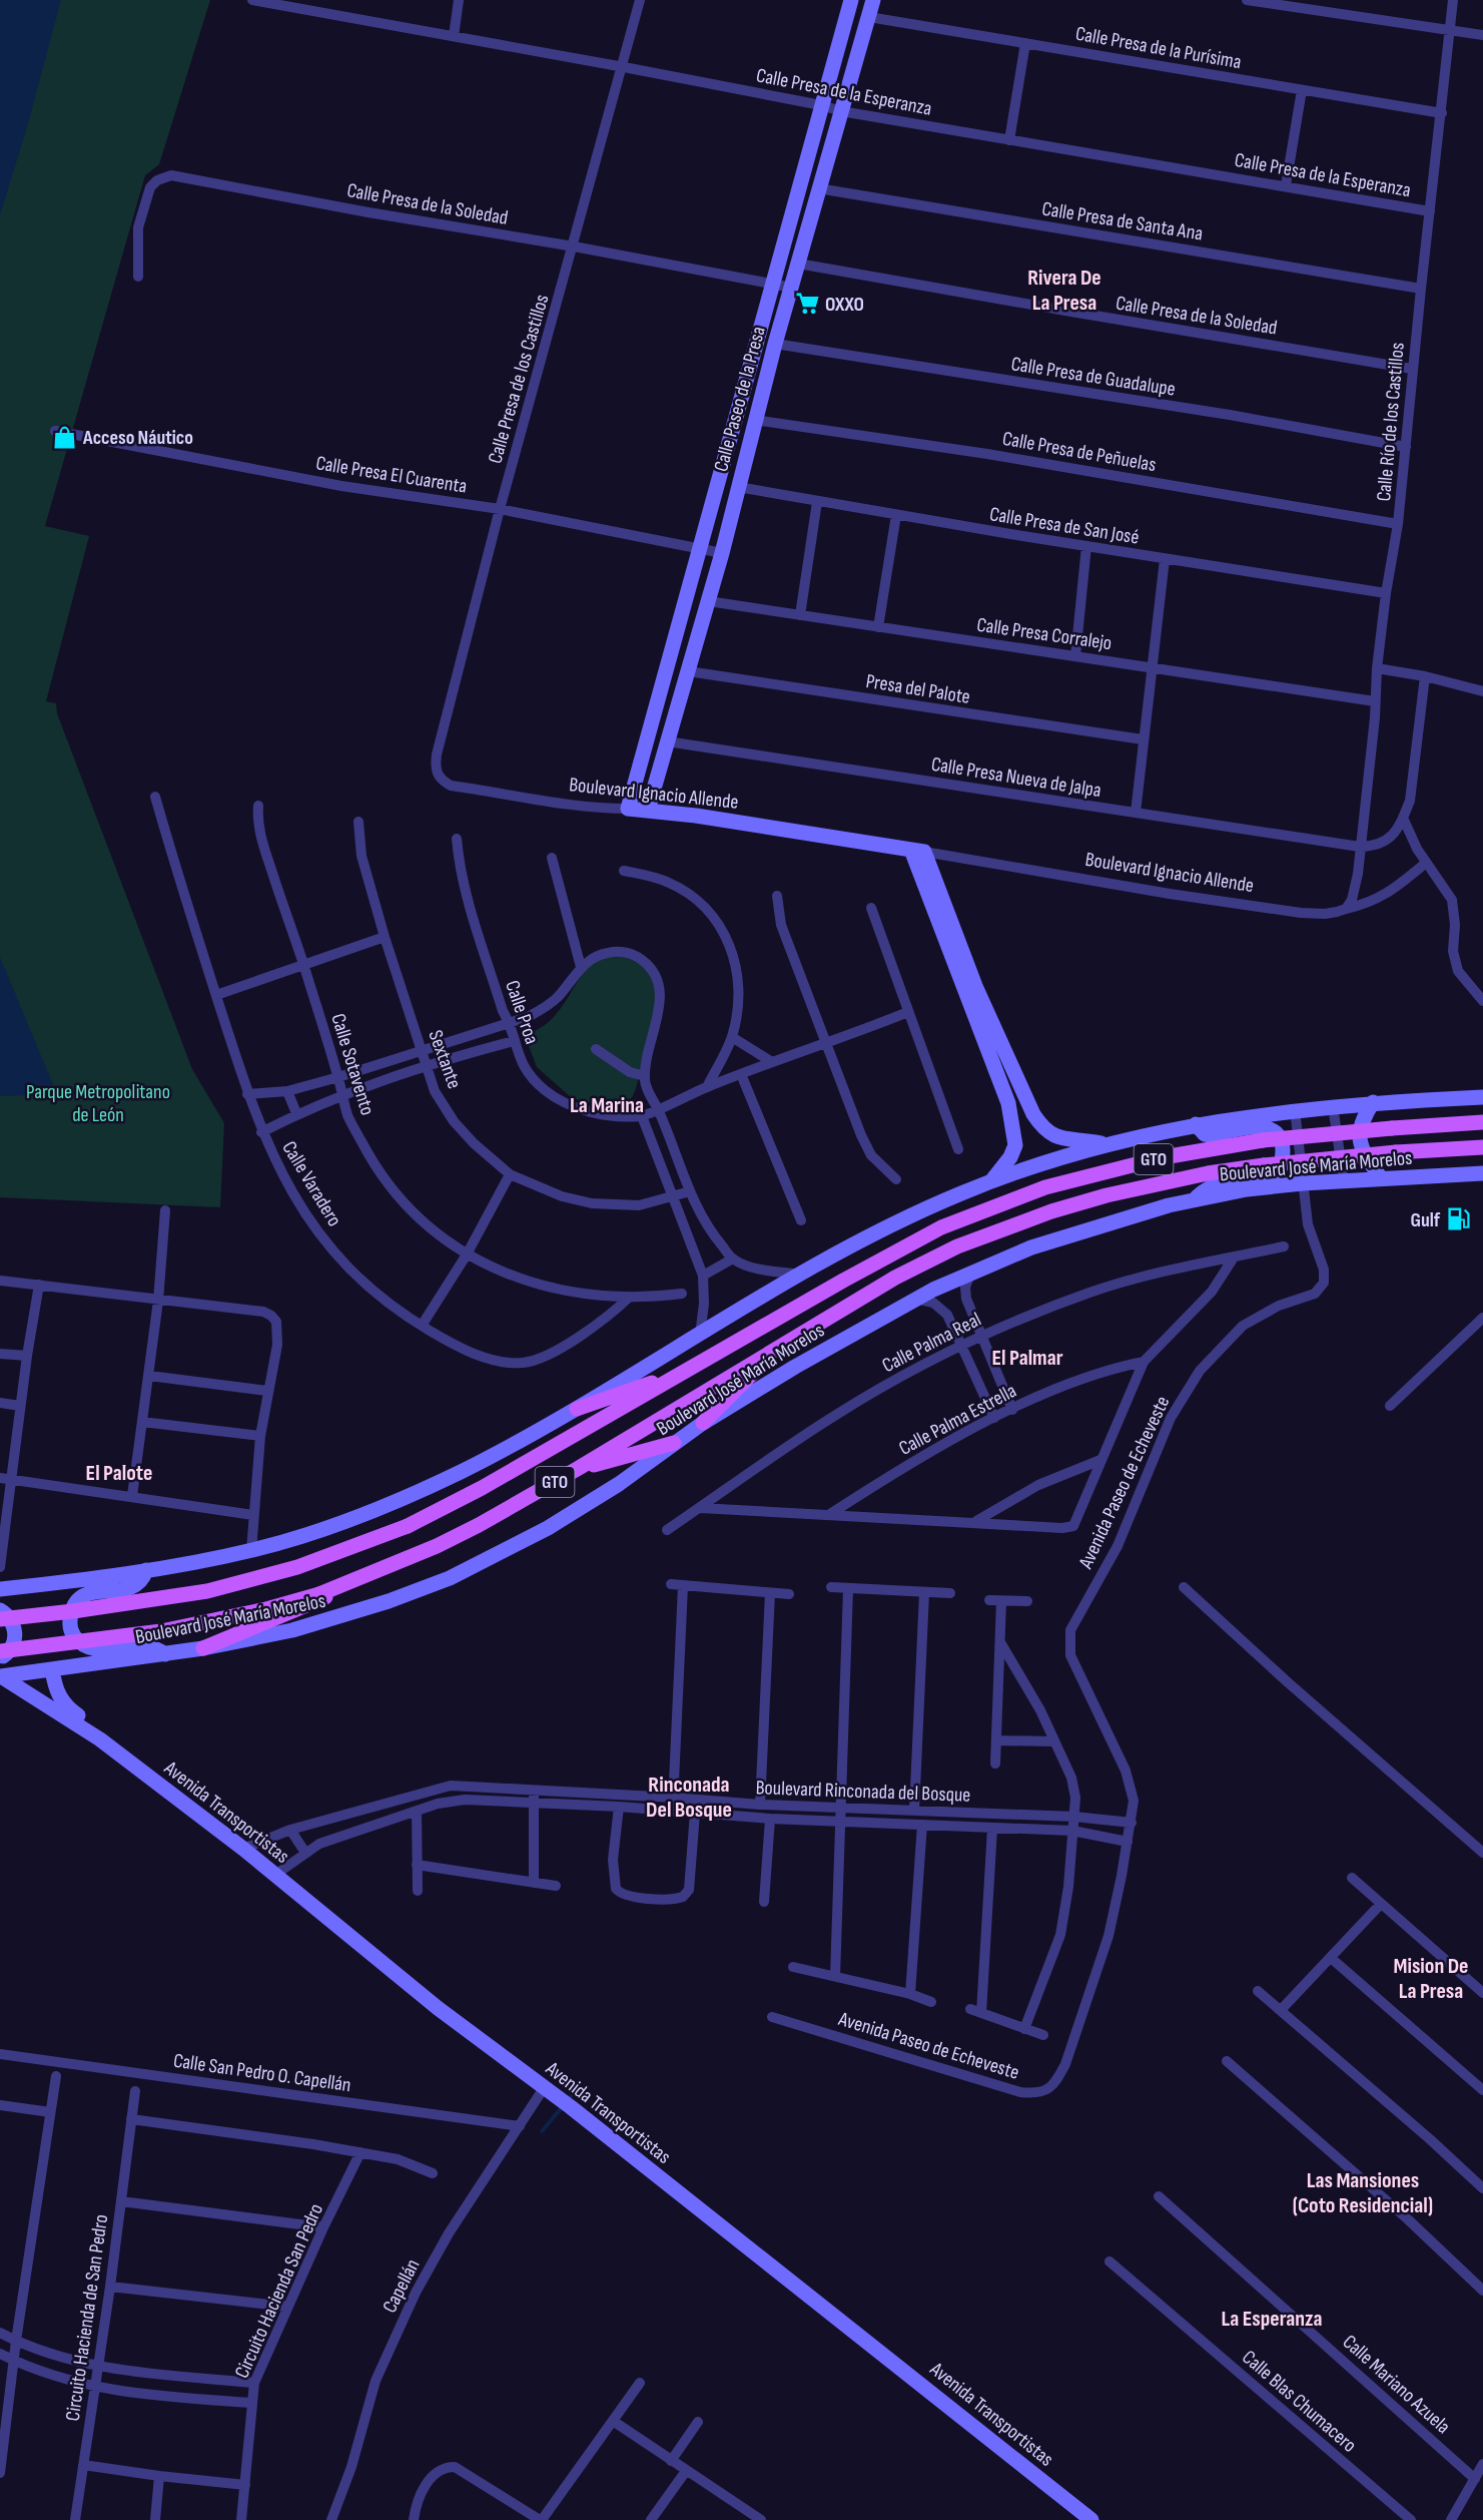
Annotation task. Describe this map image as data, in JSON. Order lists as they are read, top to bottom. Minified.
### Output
{"streets":{"main road":["GTO","Boulevard José María Morelos"],"street":["Calle Presa de la Purísima","Calle Presa de la Esperanza","Calle Presa de la Soledad","Calle Presa de Santa Ana","Calle Presa de Guadalupe","Calle Presa de los Castillos","Calle Paseo de la Presa","Calle Río de los Castillos","Calle Presa de Peñuelas","Calle Presa El Cuarenta","Calle Presa de San José","Calle Presa Corralejo","Presa del Palote","Calle Presa Nueva de Jalpa","Boulevard Ignacio Allende","Calle Proa","Sextante","Calle Sotavento","Calle Varadero","Calle Palma Real","Calle Palma Estrella","Avenida Paseo de Echeveste","Boulevard Rinconada del Bosque","Avenida Transportistas","Calle San Pedro O. Capellán","Capellán","Circuito Hacienda San Pedro","Circuito Hacienda de San Pedro","Calle Mariano Azuela","Calle Blas Chumacero"]},"crossings":[["Calle Presa de la Purísima","Calle Paseo de la Presa"],["Calle Presa de la Purísima","Calle Río de los Castillos"],["Calle Presa de la Esperanza","Calle Presa de los Castillos"],["Calle Presa de la Esperanza","Calle Paseo de la Presa"],["Calle Presa de la Esperanza","Calle Río de los Castillos"],["Calle Presa de la Soledad","Calle Presa de los Castillos"],["Calle Presa de la Soledad","Calle Paseo de la Presa"],["Calle Presa de la Soledad","Calle Río de los Castillos"],["Calle Presa de Santa Ana","Calle Paseo de la Presa"],["Calle Presa de Santa Ana","Calle Río de los Castillos"],["Calle Presa de Guadalupe","Calle Paseo de la Presa"],["Calle Presa de Guadalupe","Calle Río de los Castillos"],["Calle Presa de los Castillos","Calle Presa El Cuarenta"],["Calle Presa de los Castillos","Boulevard Ignacio Allende"],["Calle Paseo de la Presa","Calle Presa de Peñuelas"],["Calle Paseo de la Presa","Calle Presa El Cuarenta"],["Calle Paseo de la Presa","Calle Presa de San José"],["Calle Paseo de la Presa","Calle Presa Corralejo"],["Calle Paseo de la Presa","Presa del Palote"],["Calle Paseo de la Presa","Calle Presa Nueva de Jalpa"],["Calle Paseo de la Presa","Boulevard Ignacio Allende"],["Calle Río de los Castillos","Calle Presa de Peñuelas"],["Calle Río de los Castillos","Calle Presa de San José"],["Calle Río de los Castillos","Calle Presa Corralejo"],["Calle Río de los Castillos","Calle Presa Nueva de Jalpa"],["Calle Sotavento","Calle Varadero"],["Boulevard José María Morelos","Avenida Paseo de Echeveste"],["Boulevard José María Morelos","Avenida Transportistas"],["Avenida Paseo de Echeveste","Boulevard Rinconada del Bosque"],["Boulevard Rinconada del Bosque","Avenida Transportistas"],["Avenida Transportistas","Capellán"],["Calle San Pedro O. Capellán","Capellán"]],"districts":["Rivera De La Presa","La Marina","El Palmar","El Palote","Rinconada Del Bosque","Mision De La Presa","Las Mansiones (Coto Residencial)","La Esperanza"],"parks":["Parque Metropolitano de León"],"places":{"supermarket":["OXXO"],"shop":["Acceso Náutico"],"fuel station":["Gulf"]}}
